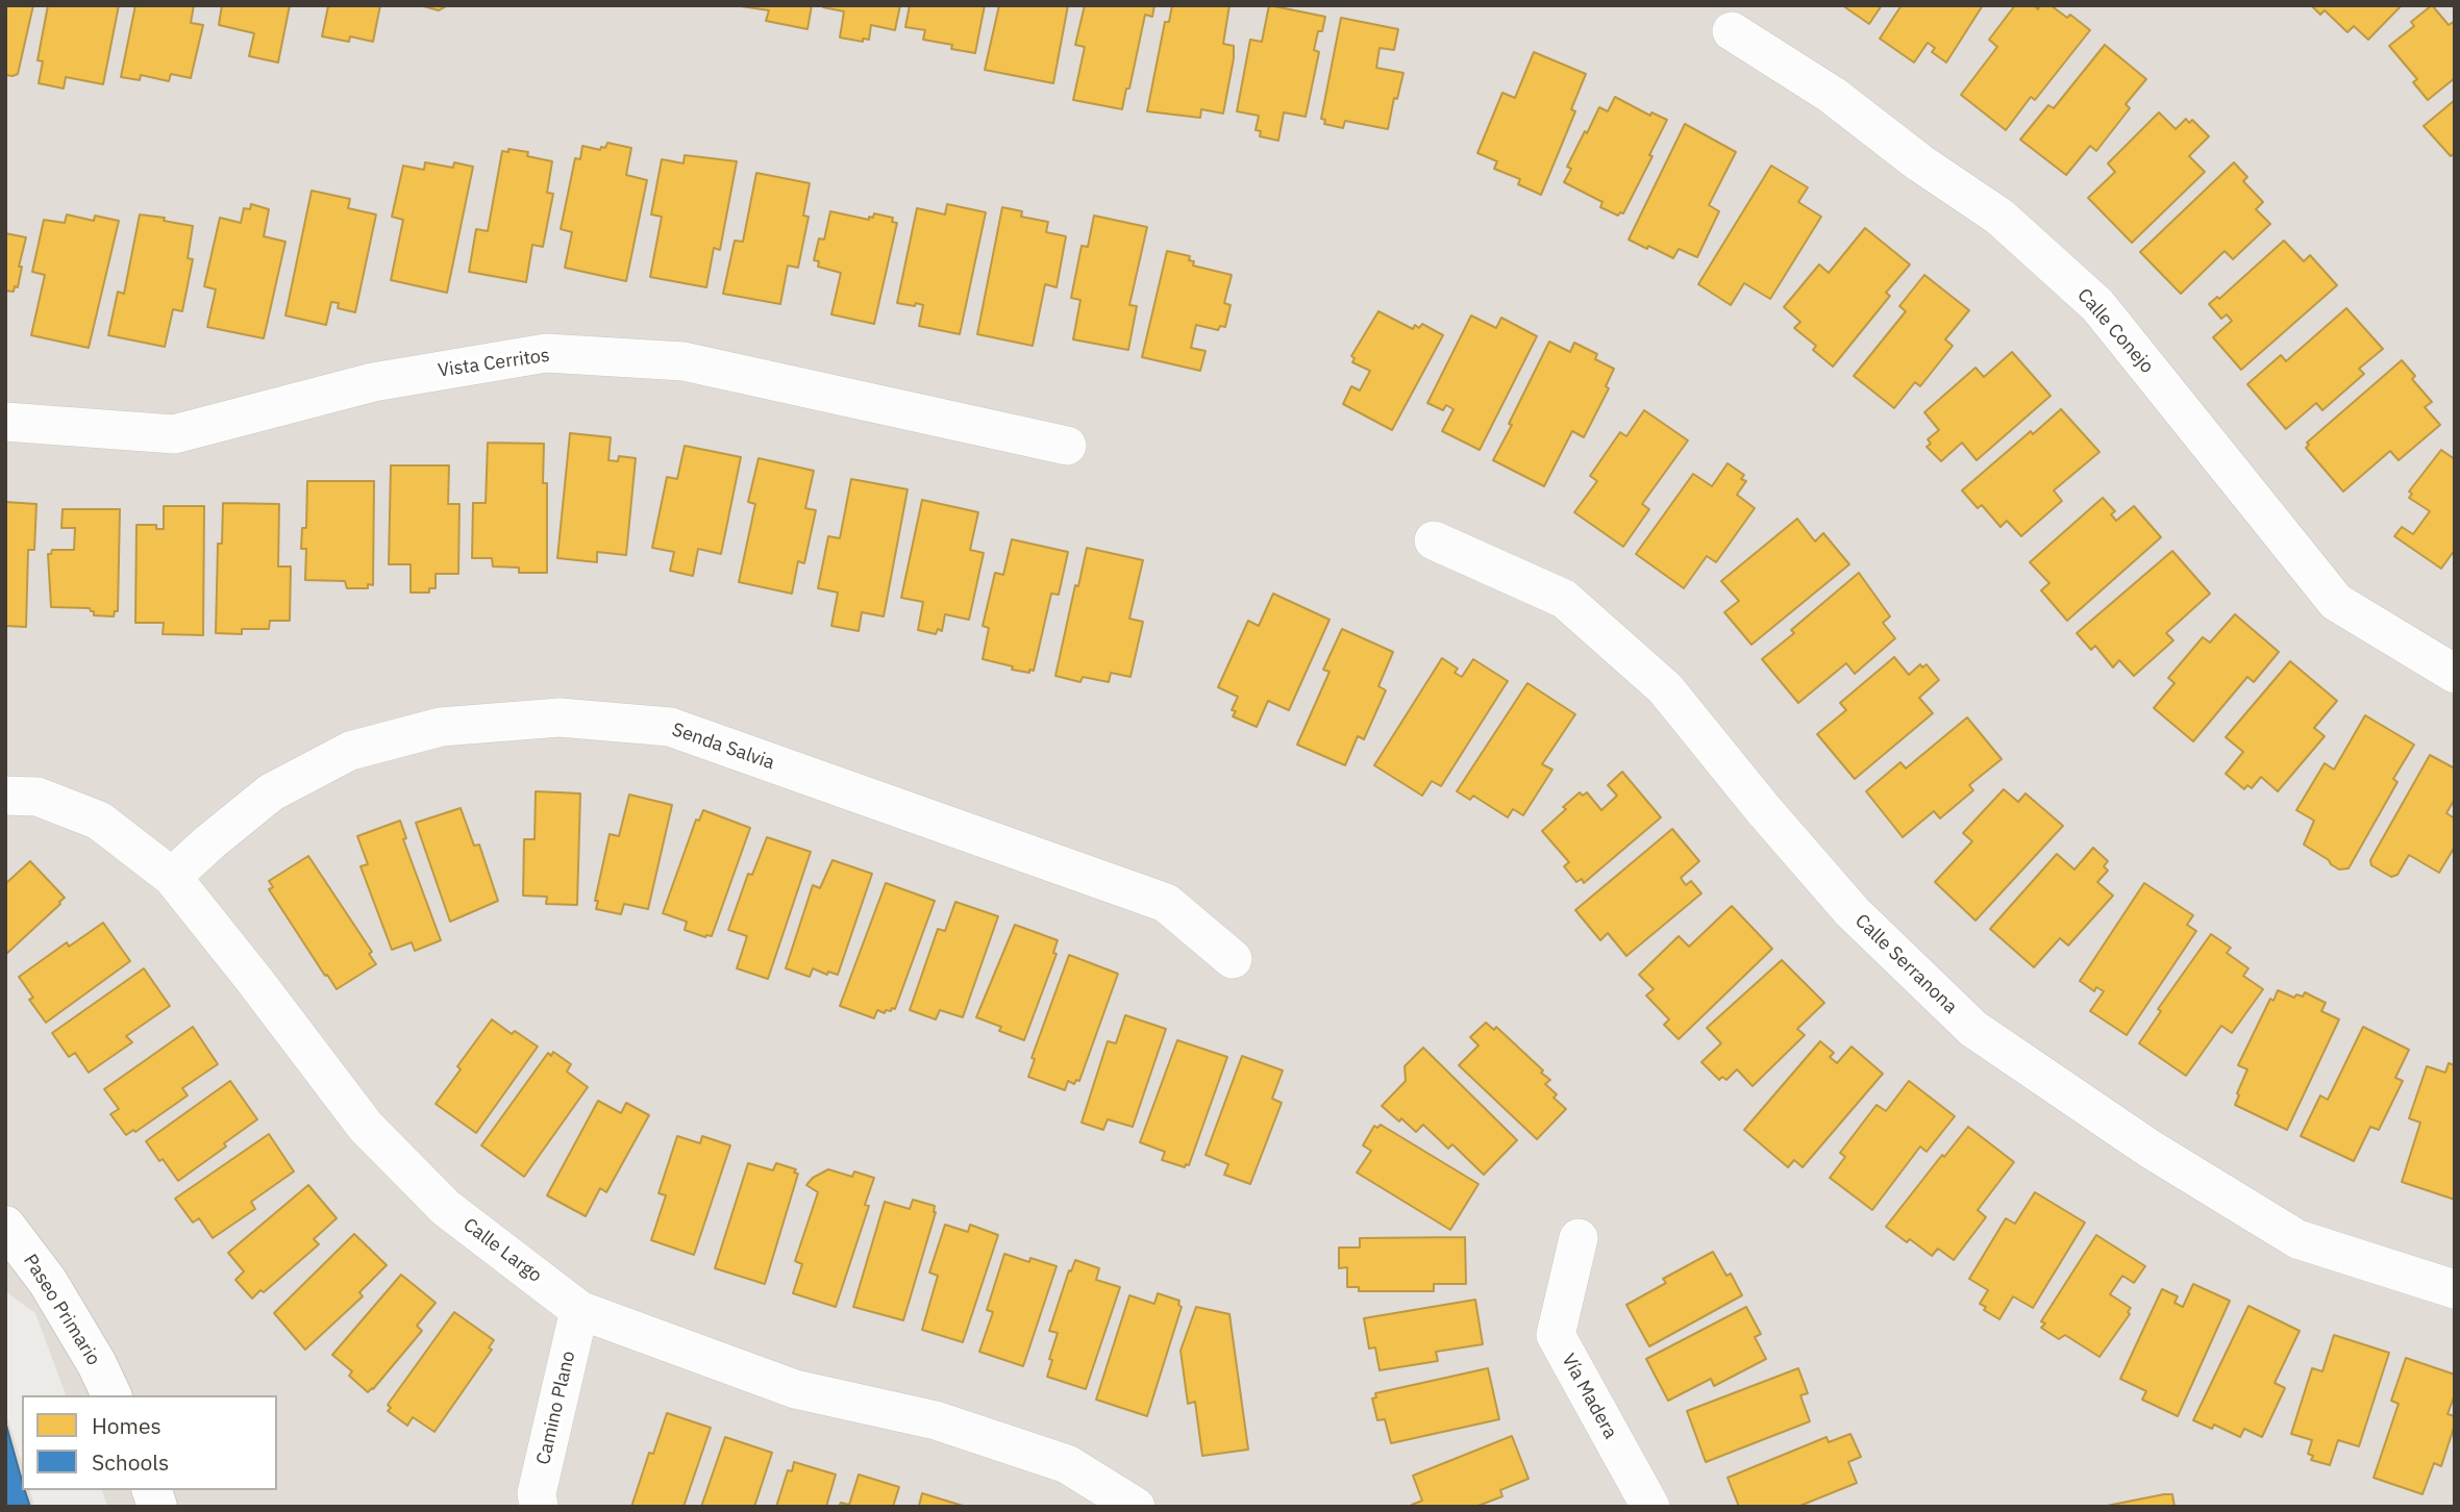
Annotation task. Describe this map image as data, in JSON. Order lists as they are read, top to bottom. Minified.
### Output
{"streets":{"street":["Calle Conejo","Vista Cerritos","Senda Salvia","Calle Serranona","Calle Largo","Paseo Primario","Vía Madera","Camino Plano"]},"crossings":[["Senda Salvia","Calle Largo"],["Calle Largo","Camino Plano"]],"legend":["Homes","Schools"]}
